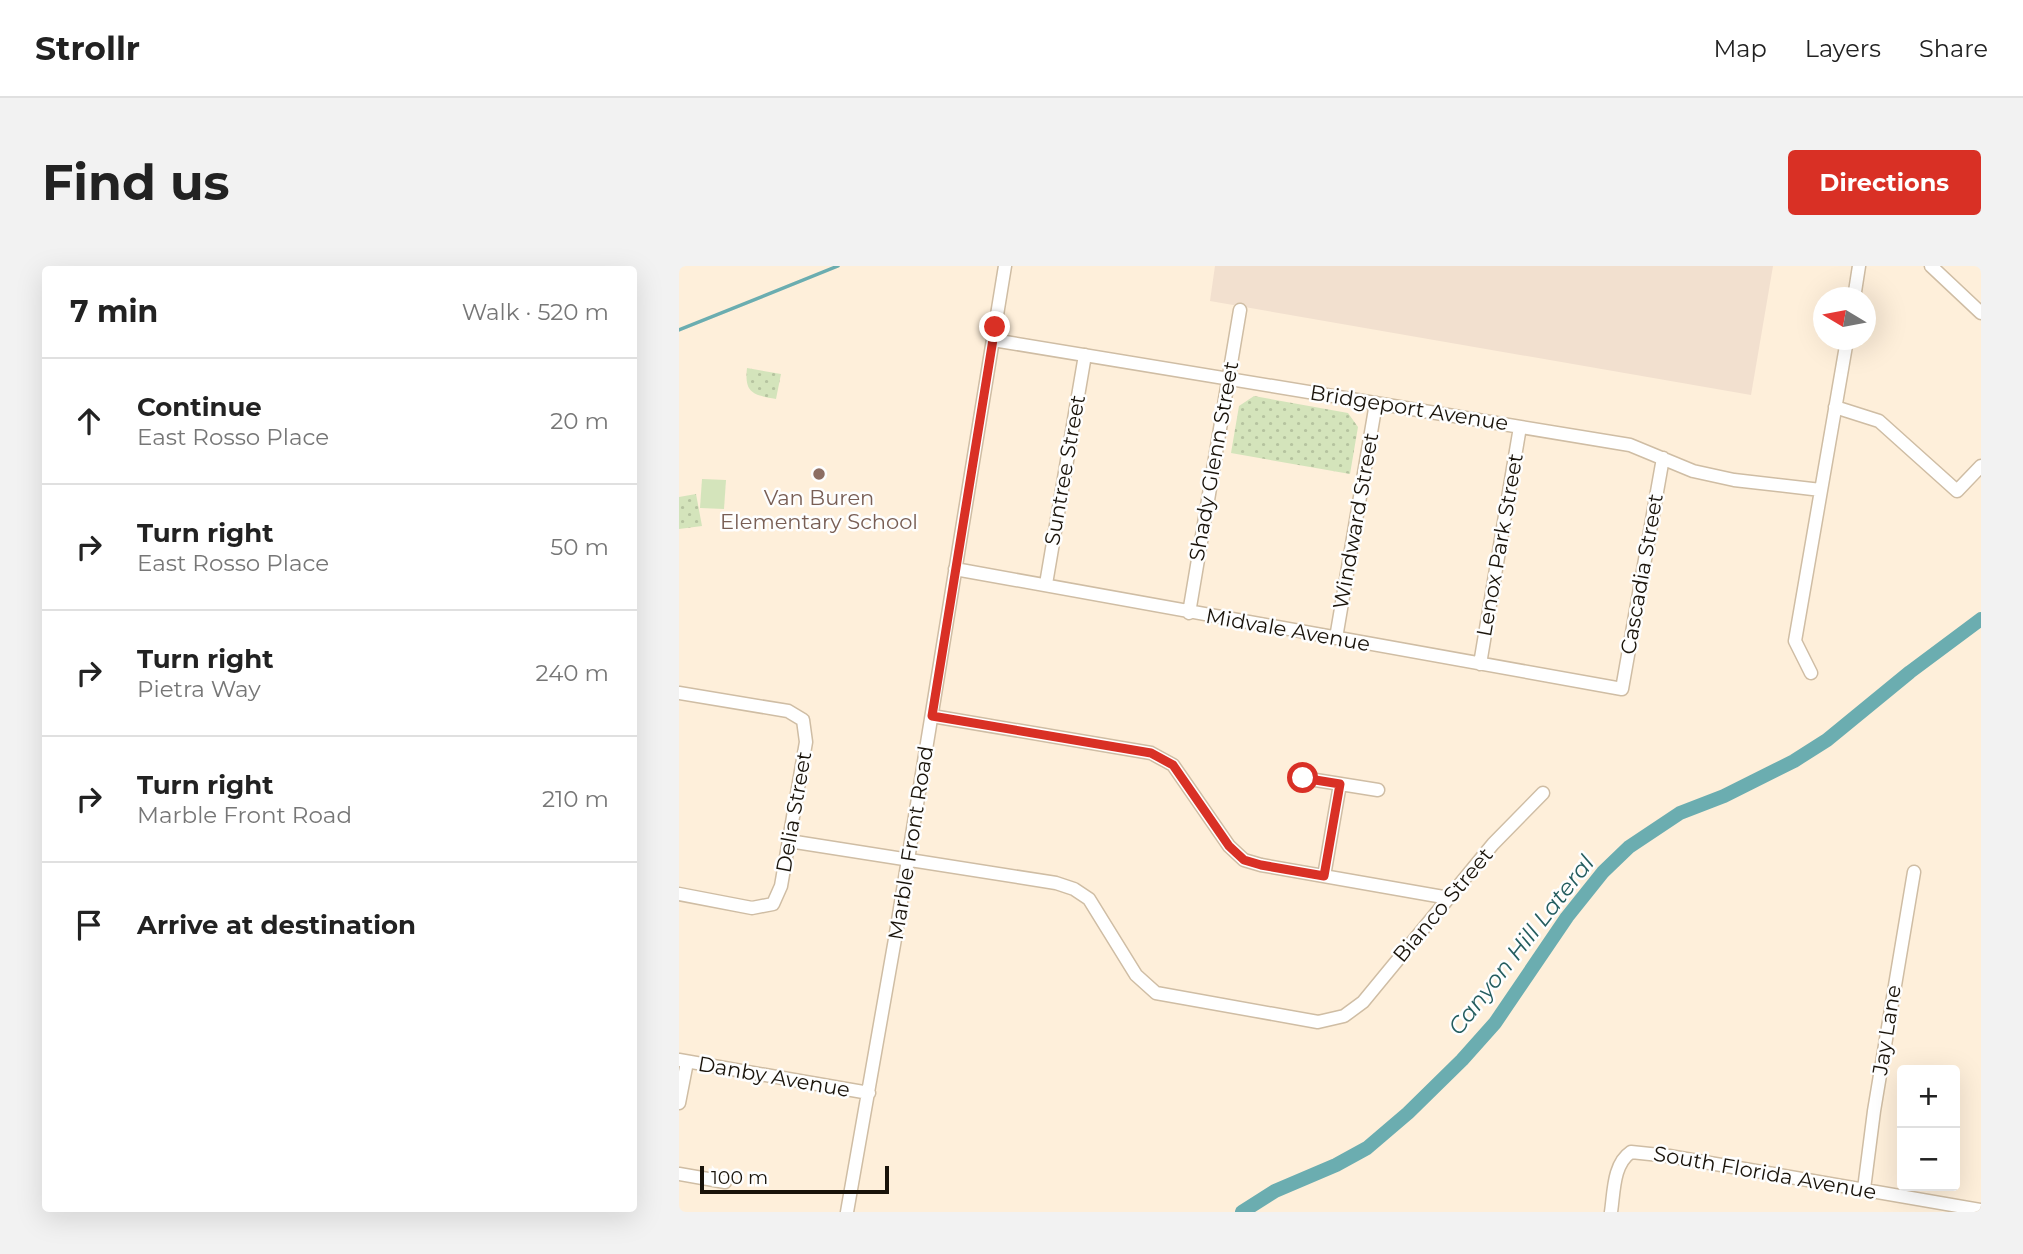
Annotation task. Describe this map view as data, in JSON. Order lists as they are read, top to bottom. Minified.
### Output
{"streets":{"street":["Bridgeport Avenue","Shady Glenn Street","Suntree Street","Windward Street","Lenox Park Street","Cascadia Street","Midvale Avenue","Delia Street","Marble Front Road","Bianco Street","Jay Lane","Danby Avenue","South Florida Avenue"]},"crossings":[["Bridgeport Avenue","Shady Glenn Street"],["Bridgeport Avenue","Suntree Street"],["Bridgeport Avenue","Windward Street"],["Bridgeport Avenue","Lenox Park Street"],["Bridgeport Avenue","Cascadia Street"],["Bridgeport Avenue","Marble Front Road"],["Shady Glenn Street","Midvale Avenue"],["Suntree Street","Midvale Avenue"],["Windward Street","Midvale Avenue"],["Lenox Park Street","Midvale Avenue"],["Cascadia Street","Midvale Avenue"],["Midvale Avenue","Marble Front Road"],["Marble Front Road","Bianco Street"],["Marble Front Road","Danby Avenue"],["Jay Lane","South Florida Avenue"]],"water":["Canyon Hill Lateral"],"places":["Van Buren Elementary School"],"scale_bar":"100 m","north":"left","page":{"header":"Strollr","nav":["Map","Layers","Share"],"buttons":"Directions","title":"Find us","heading":["7 min","Walk · 520 m"],"list":[["Continue","East Rosso Place","20 m"],["Turn right","East Rosso Place","50 m"],["Turn right","Pietra Way","240 m"],["Turn right","Marble Front Road","210 m"],"Arrive at destination"],"map_buttons":["+","−"],"scale":"100 m"}}
